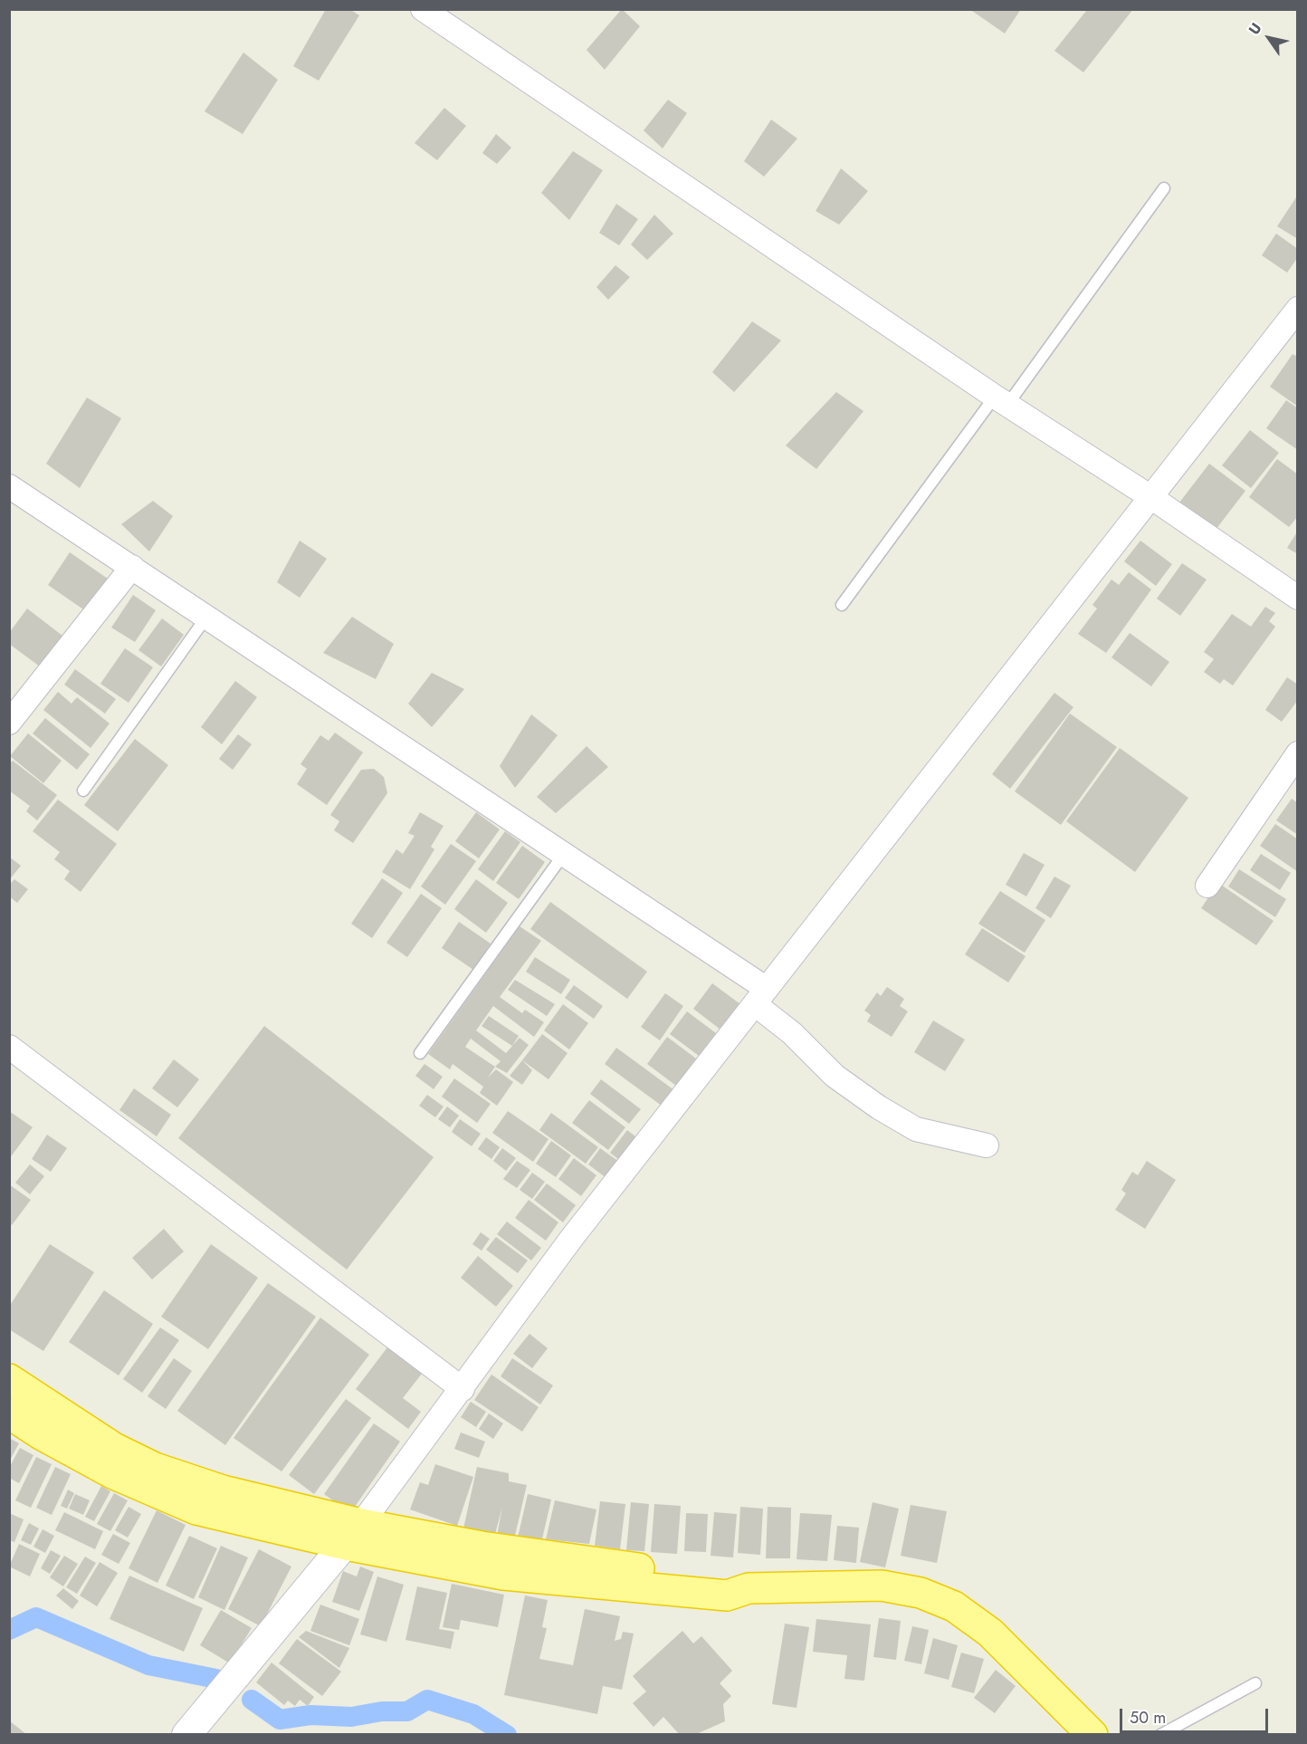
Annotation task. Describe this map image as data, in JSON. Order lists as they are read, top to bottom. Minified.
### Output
{"scale_bar":"50 m","north":"top left"}
